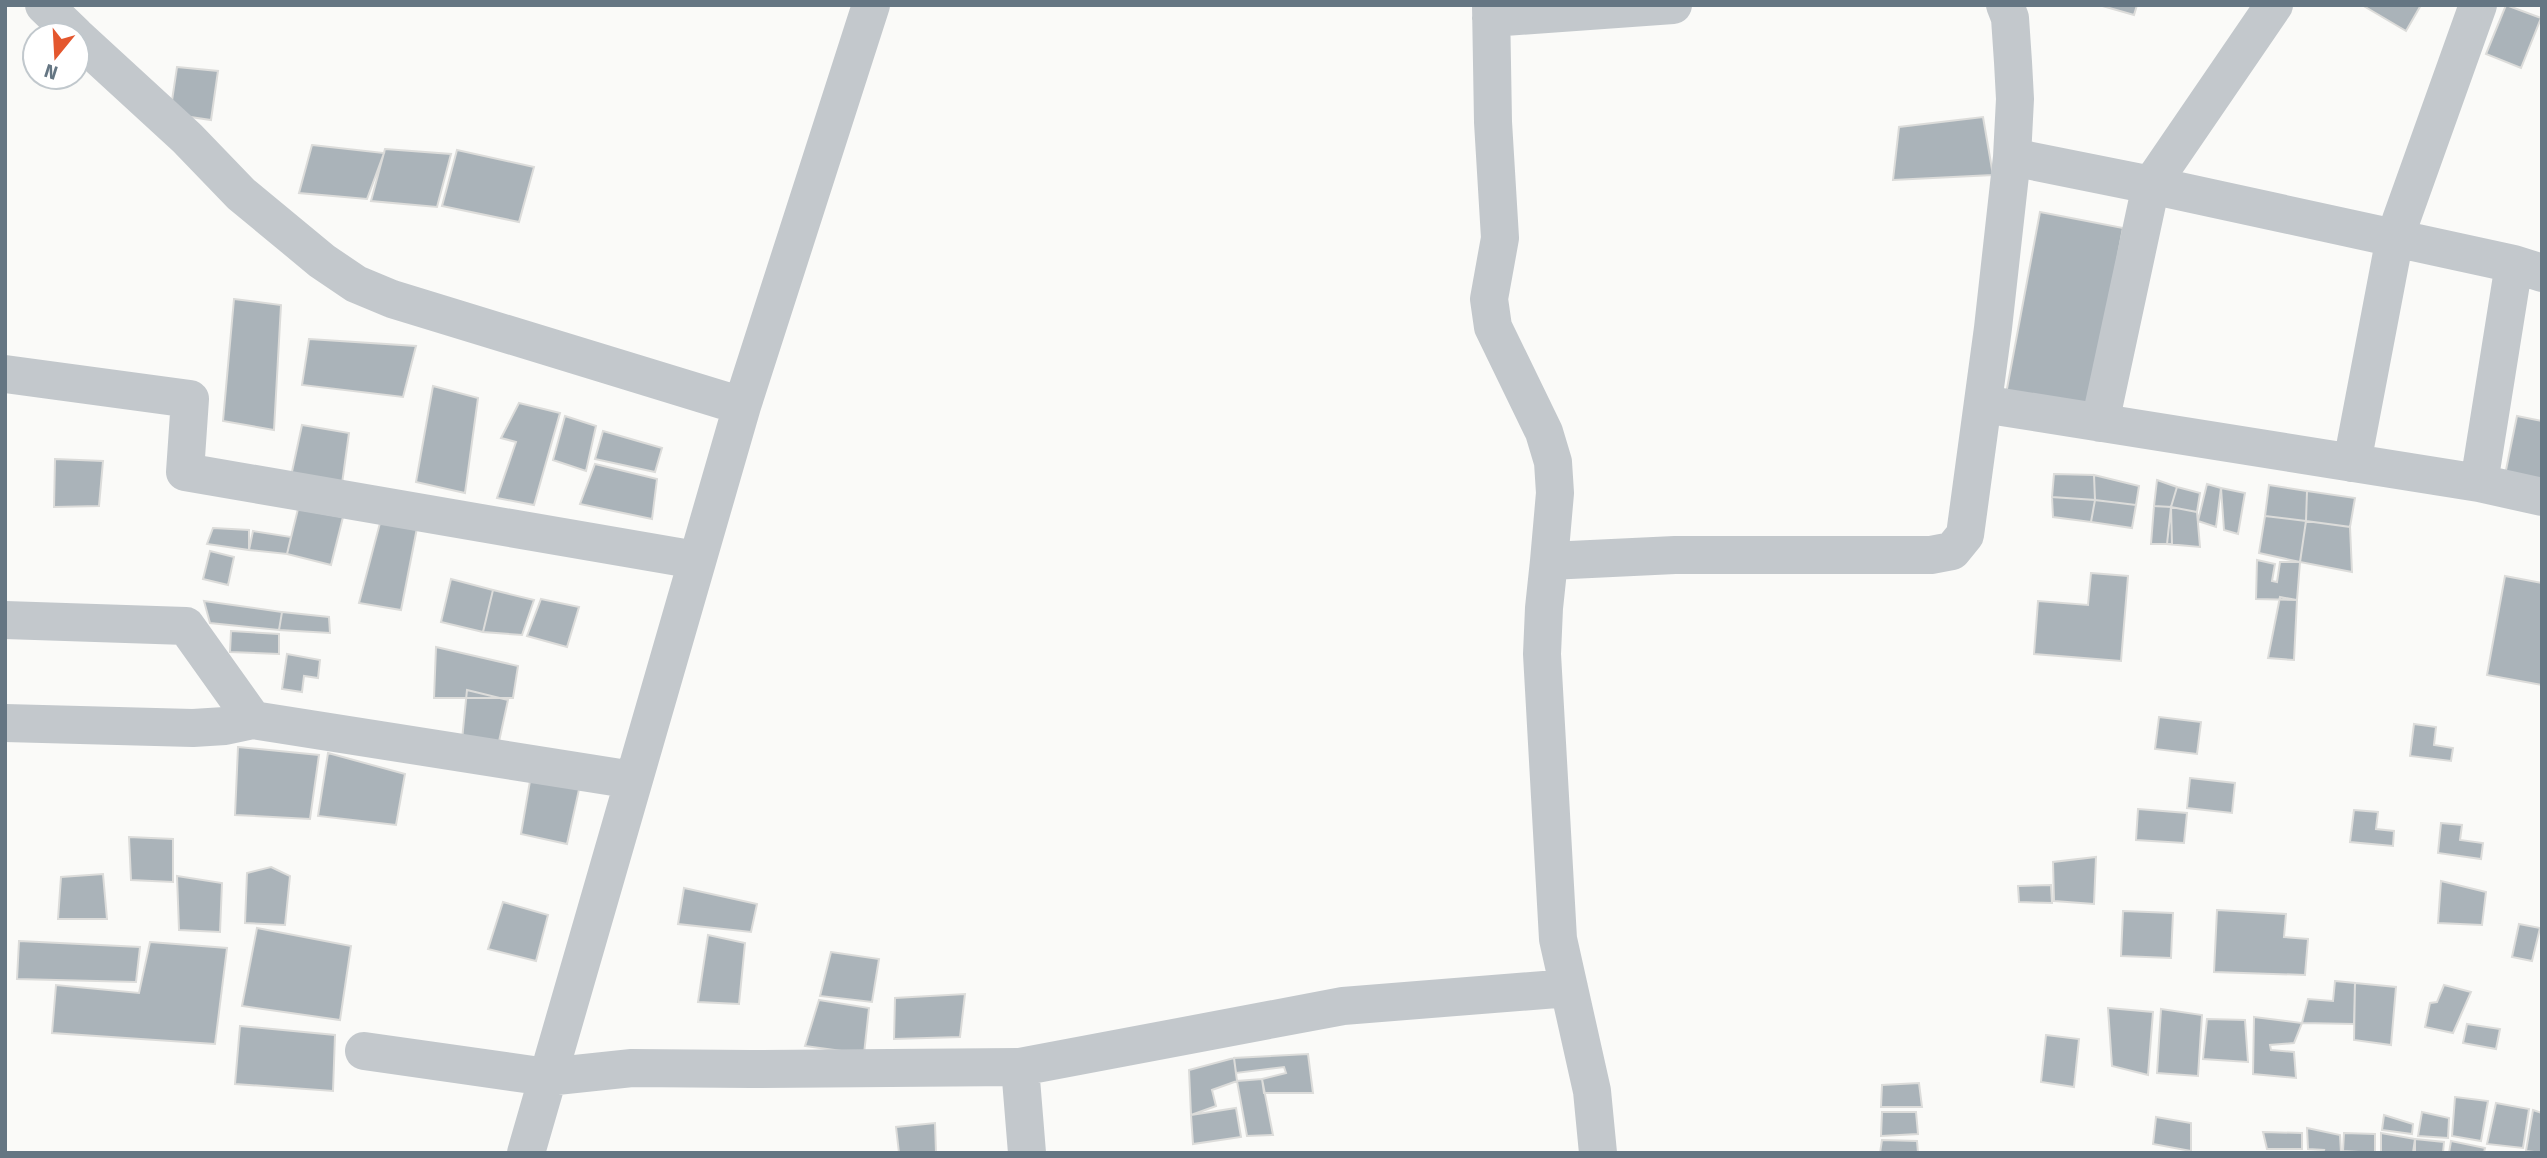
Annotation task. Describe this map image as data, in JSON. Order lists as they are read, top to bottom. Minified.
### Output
{"north":"bottom"}
